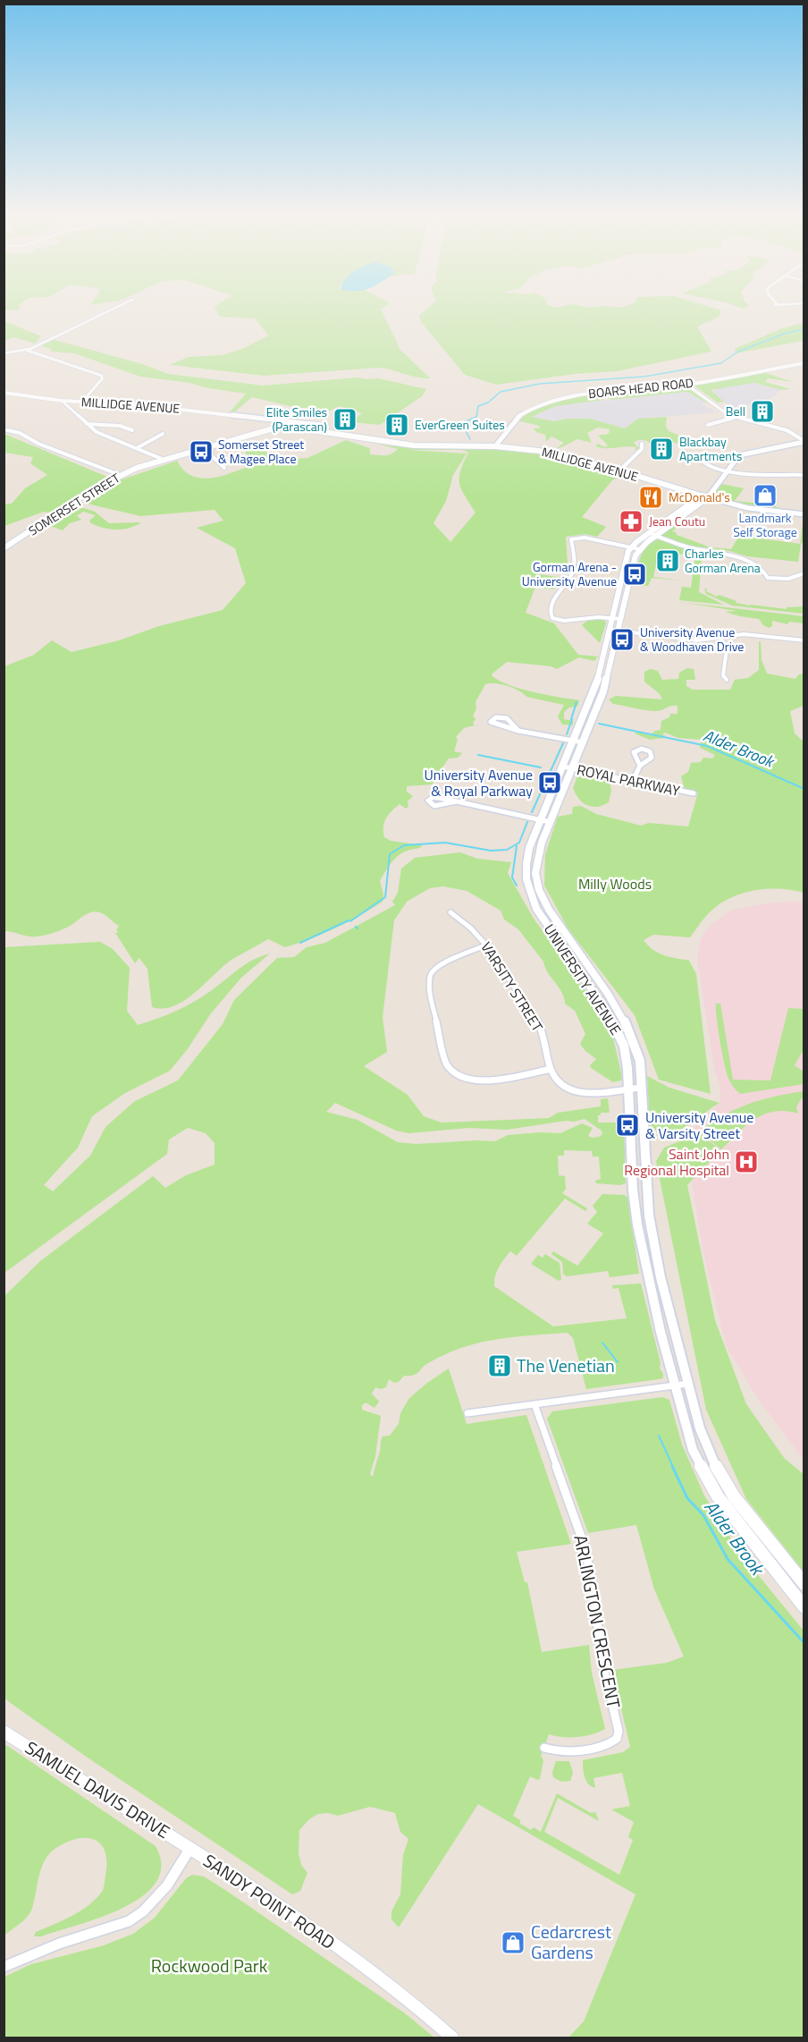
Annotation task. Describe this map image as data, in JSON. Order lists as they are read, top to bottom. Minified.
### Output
{"streets":{"main road":["MILLIDGE AVENUE","SOMERSET STREET","UNIVERSITY AVENUE","SAMUEL DAVIS DRIVE","SANDY POINT ROAD"],"street":["BOARS HEAD ROAD","ROYAL PARKWAY","VARSITY STREET","ARLINGTON CRESCENT"]},"crossings":[["BOARS HEAD ROAD","MILLIDGE AVENUE"],["MILLIDGE AVENUE","SOMERSET STREET"],["ROYAL PARKWAY","UNIVERSITY AVENUE"],["UNIVERSITY AVENUE","VARSITY STREET"],["SAMUEL DAVIS DRIVE","SANDY POINT ROAD"]],"water":["Alder Brook"],"parks":["Milly Woods","Rockwood Park"],"places":{"building":["Bell","Elite Smiles (Parascan)","EverGreen Suites","Blackbay Apartments","Charles Gorman Arena","The Venetian"],"bus stop":["Somerset Street & Magee Place","Gorman Arena - University Avenue","University Avenue & Woodhaven Drive","University Avenue & Royal Parkway","University Avenue & Varsity Street"],"shop":["Landmark Self Storage","Cedarcrest Gardens"],"restaurant":["McDonald's"],"pharmacy":["Jean Coutu"],"hospital":["Saint John Regional Hospital"]}}
